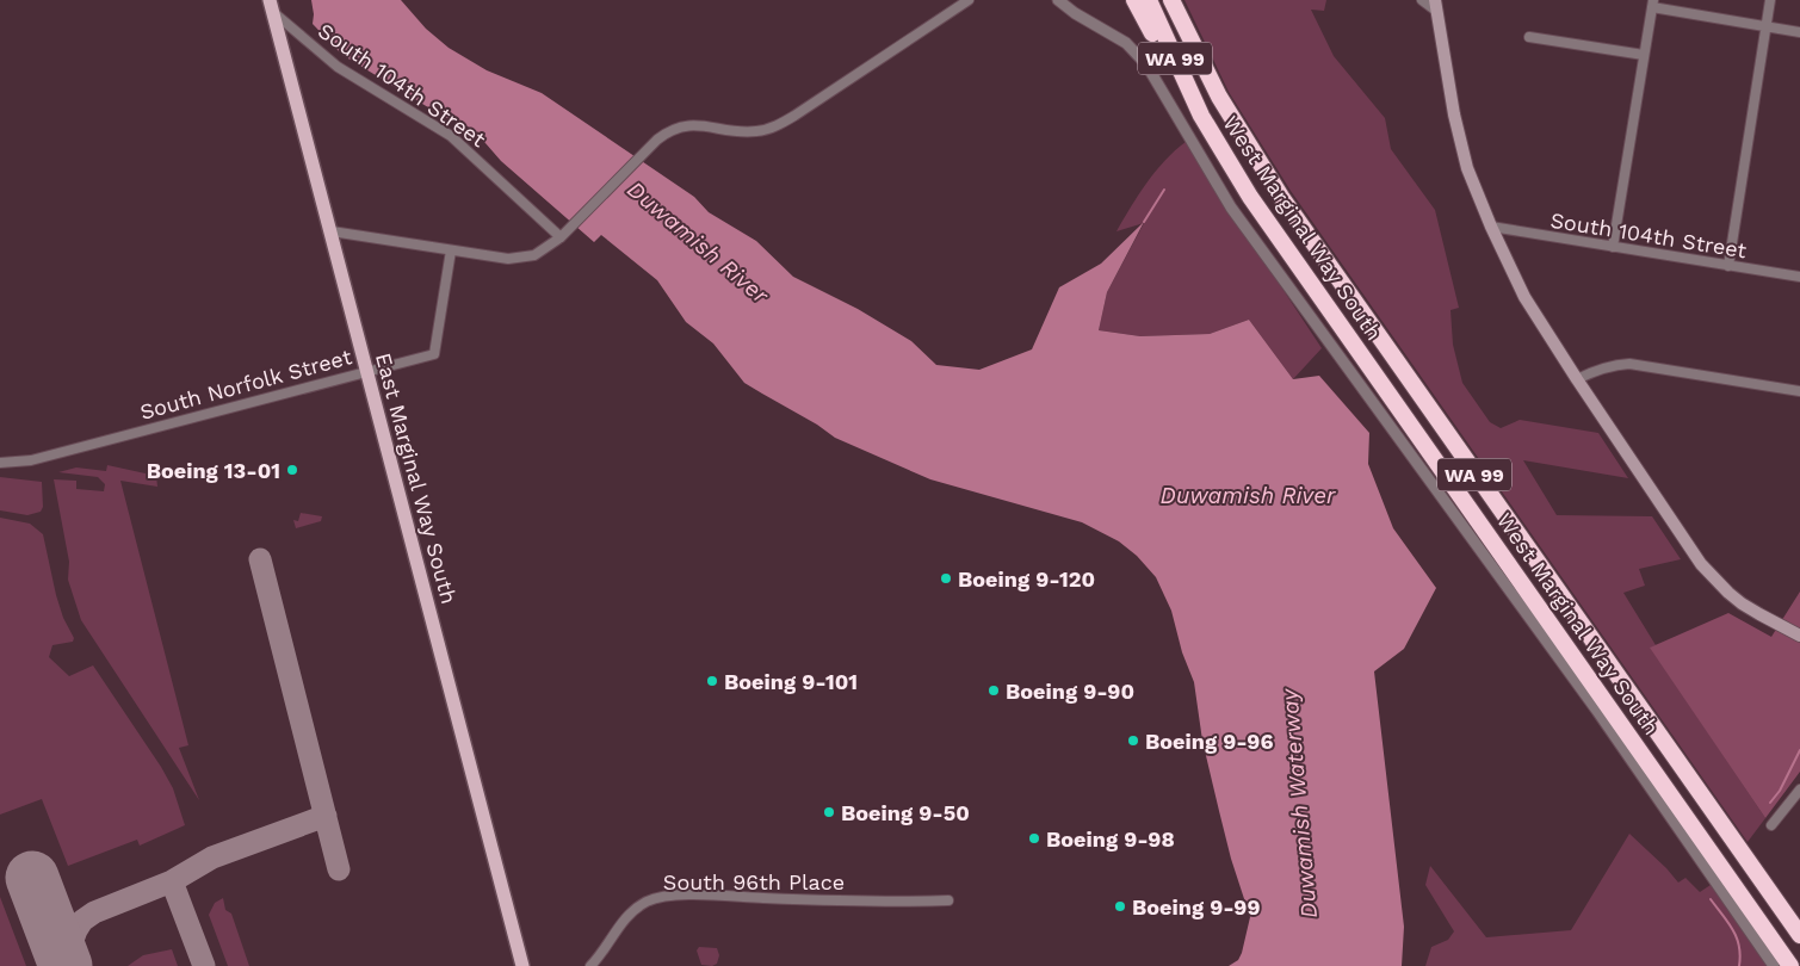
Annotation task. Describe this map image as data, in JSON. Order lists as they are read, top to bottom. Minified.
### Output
{"streets":{"highway":["WA 99","West Marginal Way South"],"main road":["East Marginal Way South"],"street":["South 104th Street","South Norfolk Street","South 96th Place"]},"crossings":[["South 104th Street","East Marginal Way South"],["South Norfolk Street","East Marginal Way South"]],"water":["Duwamish River","Duwamish Waterway"],"places":["Boeing 13-01","Boeing 9-120","Boeing 9-101","Boeing 9-90","Boeing 9-96","Boeing 9-50","Boeing 9-98","Boeing 9-99"]}
